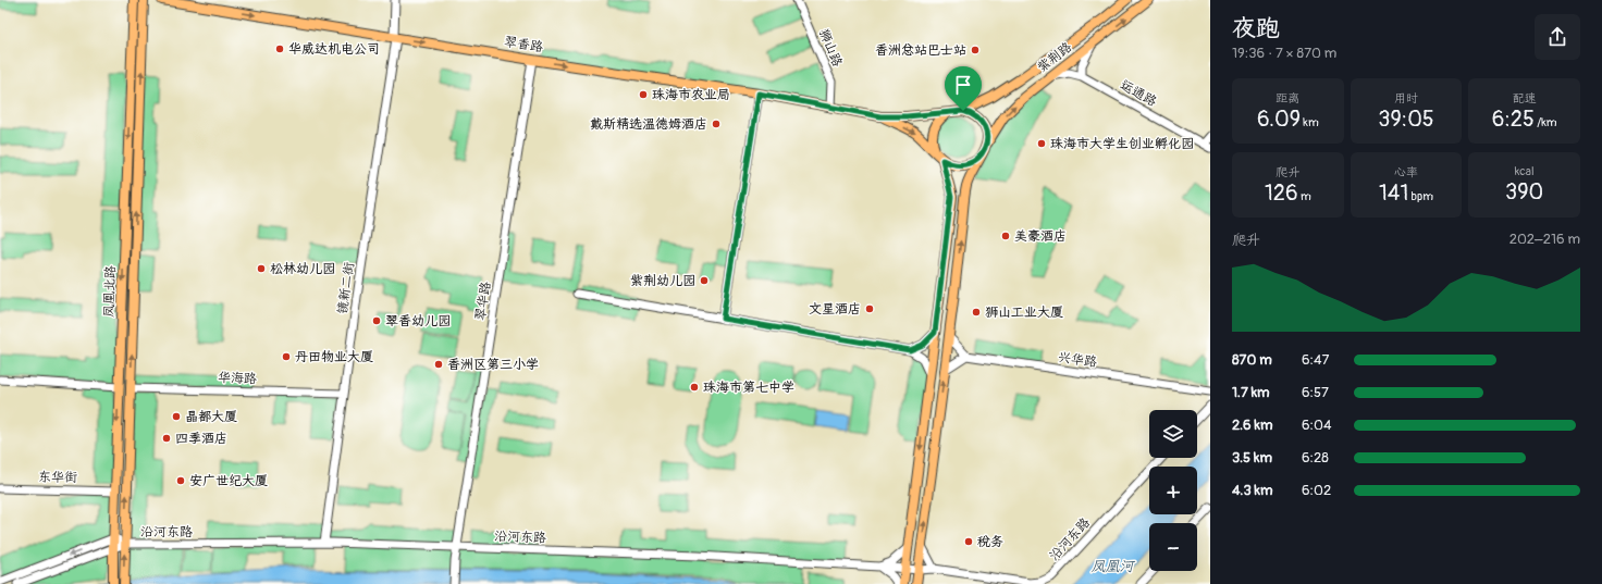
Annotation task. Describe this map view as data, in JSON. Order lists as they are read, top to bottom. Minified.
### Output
{"streets":{"main road":["翠香路","紫荆路","凤凰北路"],"street":["狮山路","运通路","镜新二街","翠华路","兴华路","华海路","东华街","沿河东路"]},"crossings":[["翠香路","狮山路"],["翠香路","镜新二街"],["翠香路","翠华路"],["紫荆路","运通路"],["镜新二街","华海路"],["镜新二街","沿河东路"],["凤凰北路","华海路"],["凤凰北路","东华街"],["凤凰北路","沿河东路"],["翠华路","沿河东路"]],"one_way":["翠香路"],"water":["凤凰河"],"places":["华威达机电公司","香洲总站巴士站","珠海市农业局","戴斯精选温德姆酒店","珠海市大学生创业孵化园","美豪酒店","松林幼儿园","紫荆幼儿园","文星酒店","狮山工业大厦","翠香幼儿园","丹田物业大厦","香洲区第三小学","珠海市第七中学","晶都大厦","四季酒店","安广世纪大厦","税务"],"page":{"heading":["夜跑","19:36 · 7 × 870 m"],"stats":[["距离","6.09 km"],["用时","39:05"],["配速","6:25 /km"],["爬升","126 m"],["心率","141 bpm"],["kcal","390"]],"chart":["爬升","202–216 m"],"list":[{"name":"870 m","note":"6:47"},{"name":"1.7 km","note":"6:57"},{"name":"2.6 km","note":"6:04"},{"name":"3.5 km","note":"6:28"},{"name":"4.3 km","note":"6:02"}],"map_buttons":["+","−"]}}
